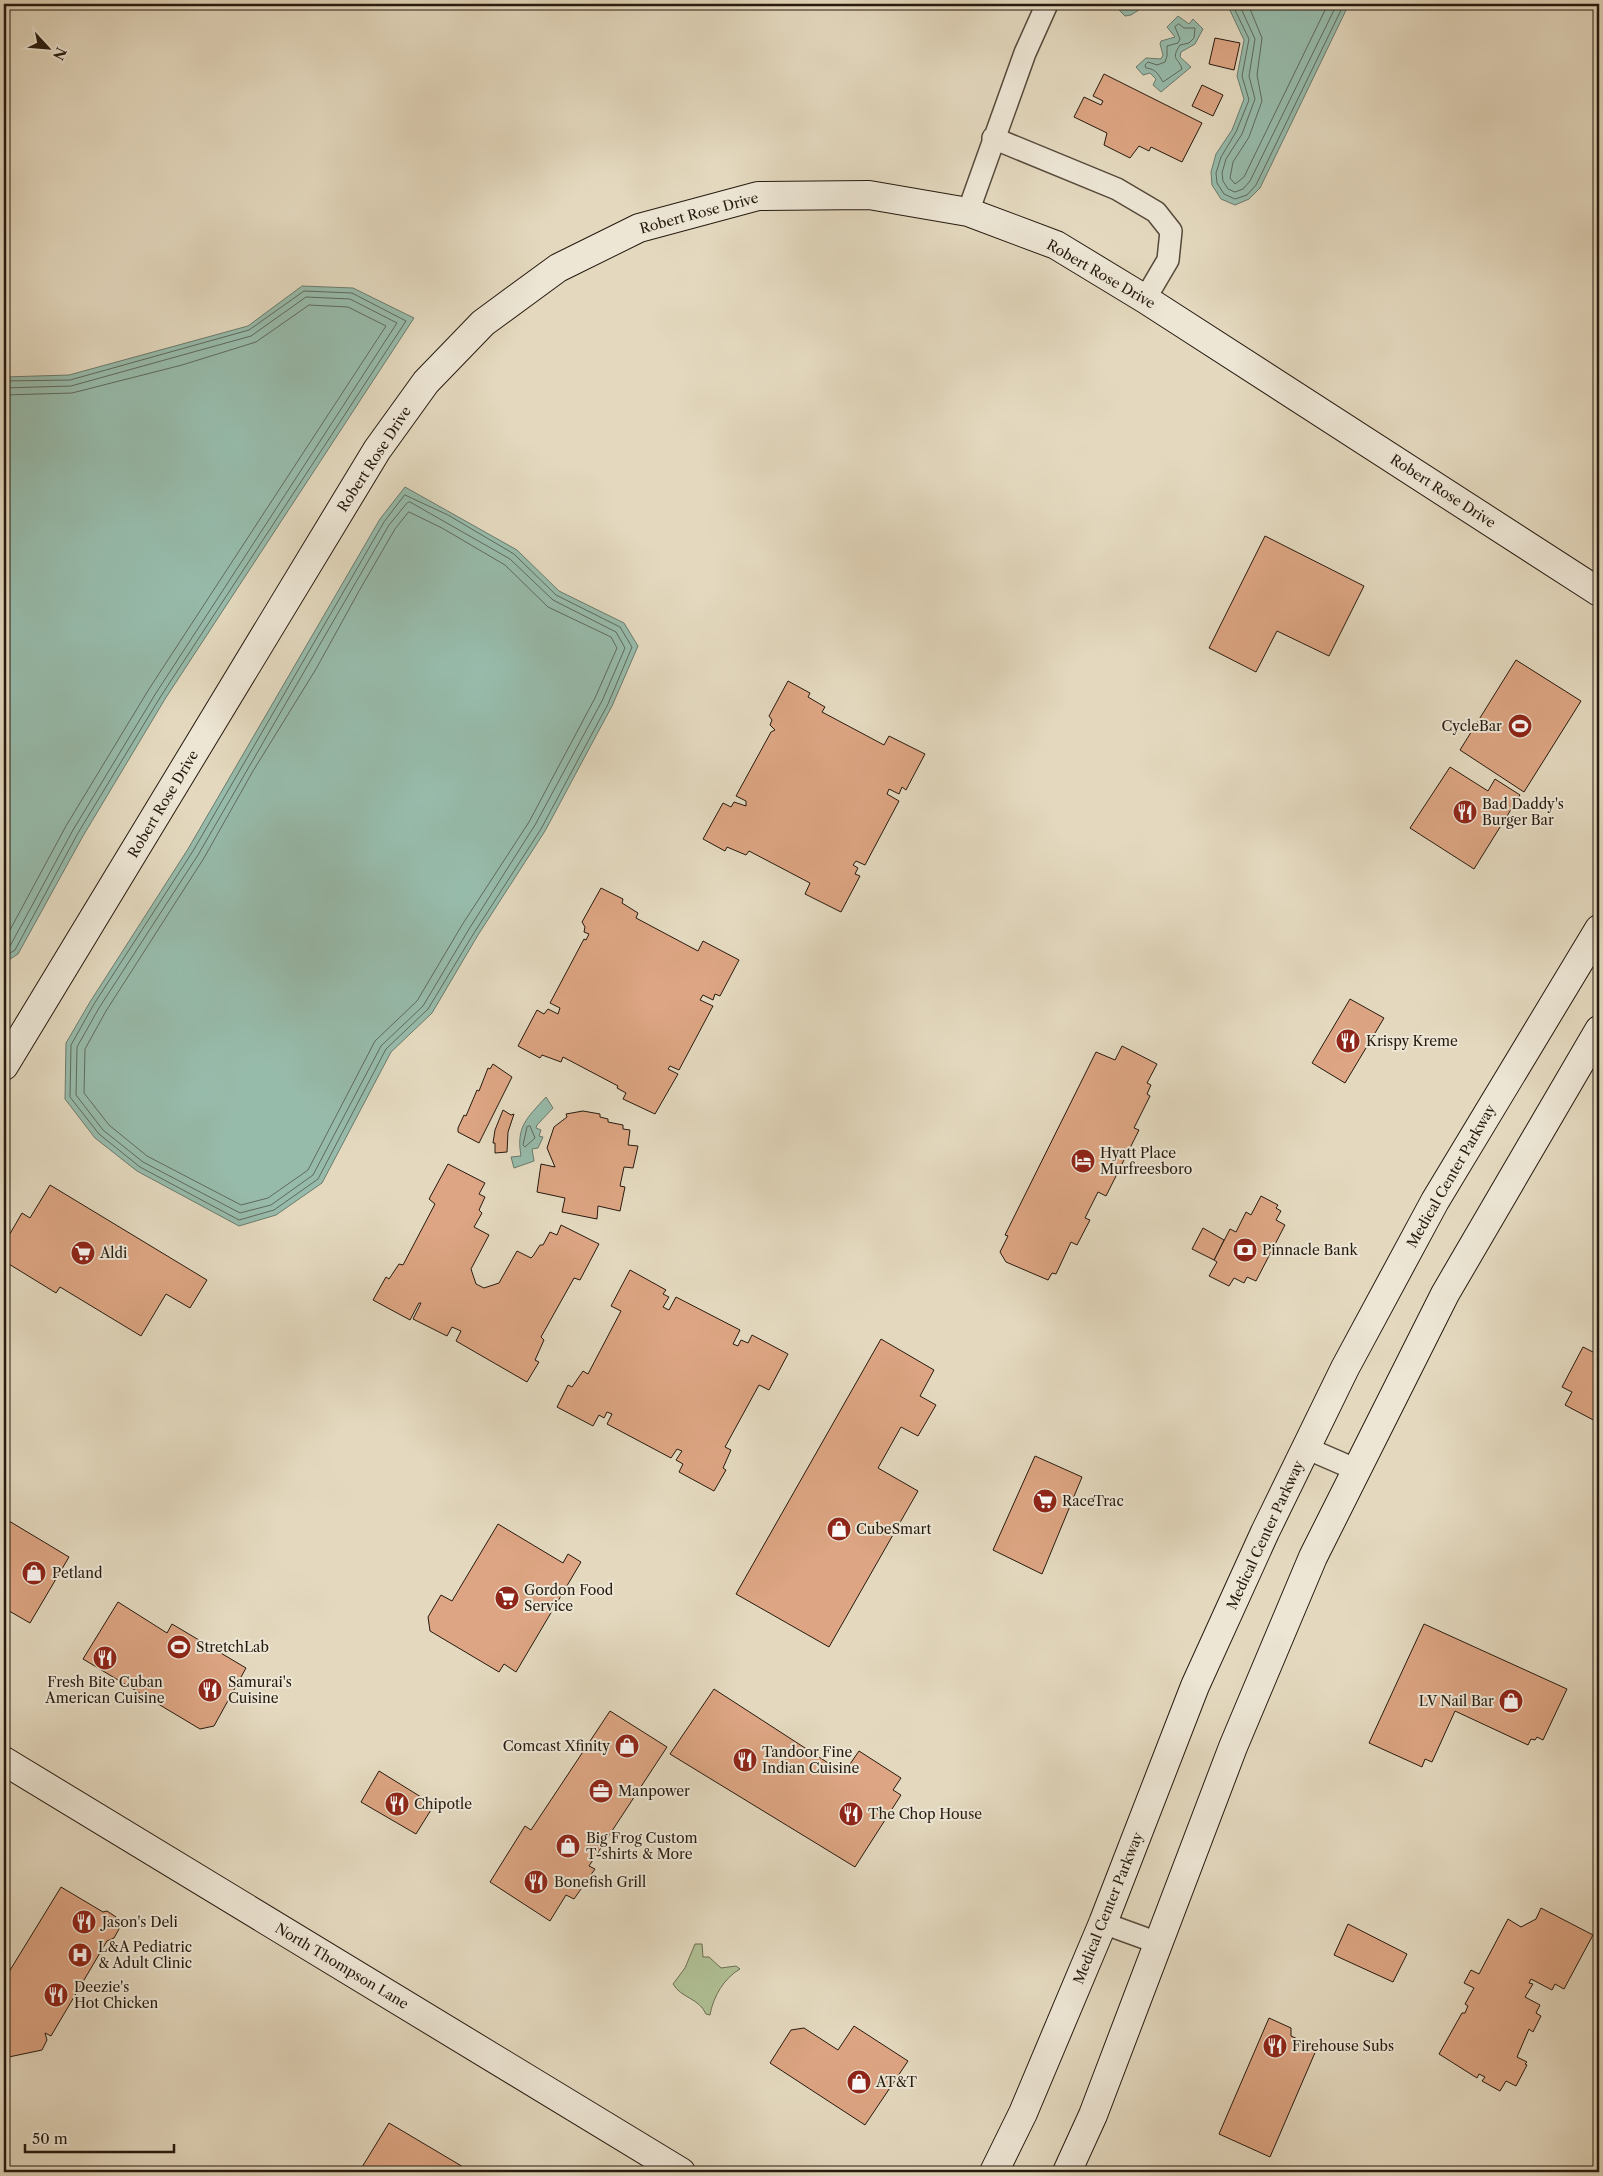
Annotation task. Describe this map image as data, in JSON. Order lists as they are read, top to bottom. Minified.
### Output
{"streets":{"main road":["Robert Rose Drive","Medical Center Parkway","North Thompson Lane"]},"places":{"sports":["CycleBar","StretchLab"],"restaurant":["Bad Daddy's Burger Bar","Krispy Kreme","Fresh Bite Cuban American Cuisine","Samurai's Cuisine","Tandoor Fine Indian Cuisine","Chipotle","The Chop House","Bonefish Grill","Jason's Deli","Deezie's Hot Chicken","Firehouse Subs"],"hotel":["Hyatt Place Murfreesboro"],"bank":["Pinnacle Bank"],"supermarket":["Aldi","RaceTrac","Gordon Food Service"],"shop":["CubeSmart","Petland","LV Nail Bar","Comcast Xfinity","Big Frog Custom T-shirts & More","AT&T"],"office":["Manpower"],"hospital":["L&A Pediatric & Adult Clinic"]},"scale_bar":"50 m","north":"bottom right"}
